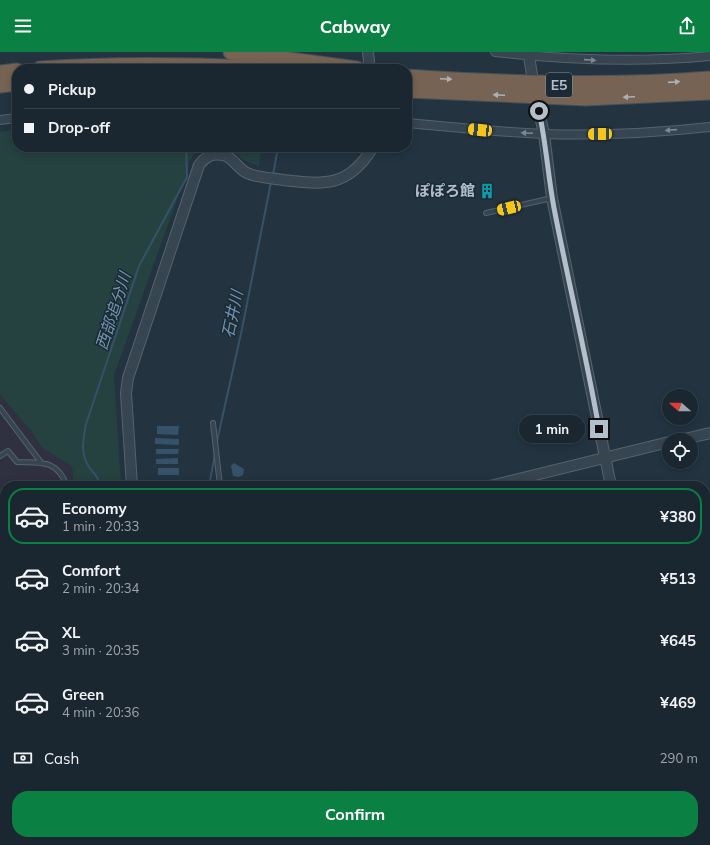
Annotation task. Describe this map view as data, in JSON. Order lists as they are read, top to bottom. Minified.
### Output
{"streets":{"highway":["E5"]},"water":["西部追分川","石井川"],"places":{"building":["ぽぽろ館"]},"north":"left","page":{"header":"Cabway","banner":["Pickup","Drop-off"],"bubble":"1 min","list":[{"name":"Economy","note":"1 min · 20:33","value":"¥380"},{"name":"Comfort","note":"2 min · 20:34","value":"¥513"},{"name":"XL","note":"3 min · 20:35","value":"¥645"},{"name":"Green","note":"4 min · 20:36","value":"¥469"}],"pay":["Cash","290 m"],"buttons":"Confirm"}}
